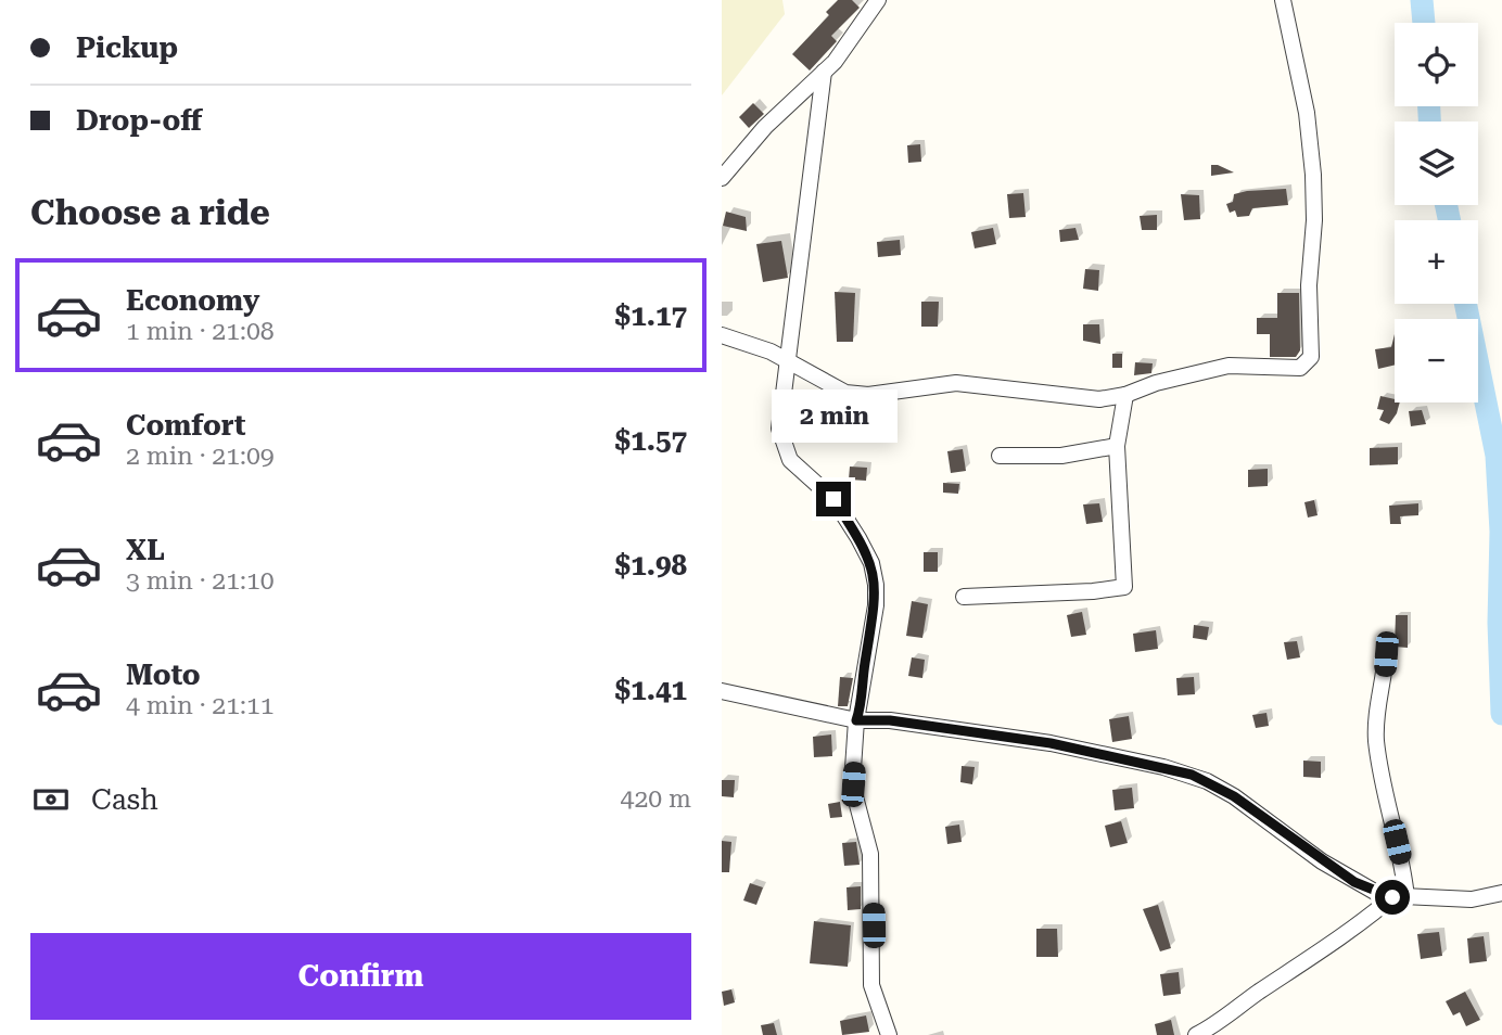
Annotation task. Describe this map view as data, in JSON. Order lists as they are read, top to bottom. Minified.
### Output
{"page":{"banner":["Pickup","Drop-off"],"map_buttons":["+","−"],"heading":"Choose a ride","list":[{"name":"Economy","note":"1 min · 21:08","value":"$1.17"},{"name":"Comfort","note":"2 min · 21:09","value":"$1.57"},{"name":"XL","note":"3 min · 21:10","value":"$1.98"},{"name":"Moto","note":"4 min · 21:11","value":"$1.41"}],"bubble":"2 min","pay":["Cash","420 m"],"buttons":"Confirm"}}
